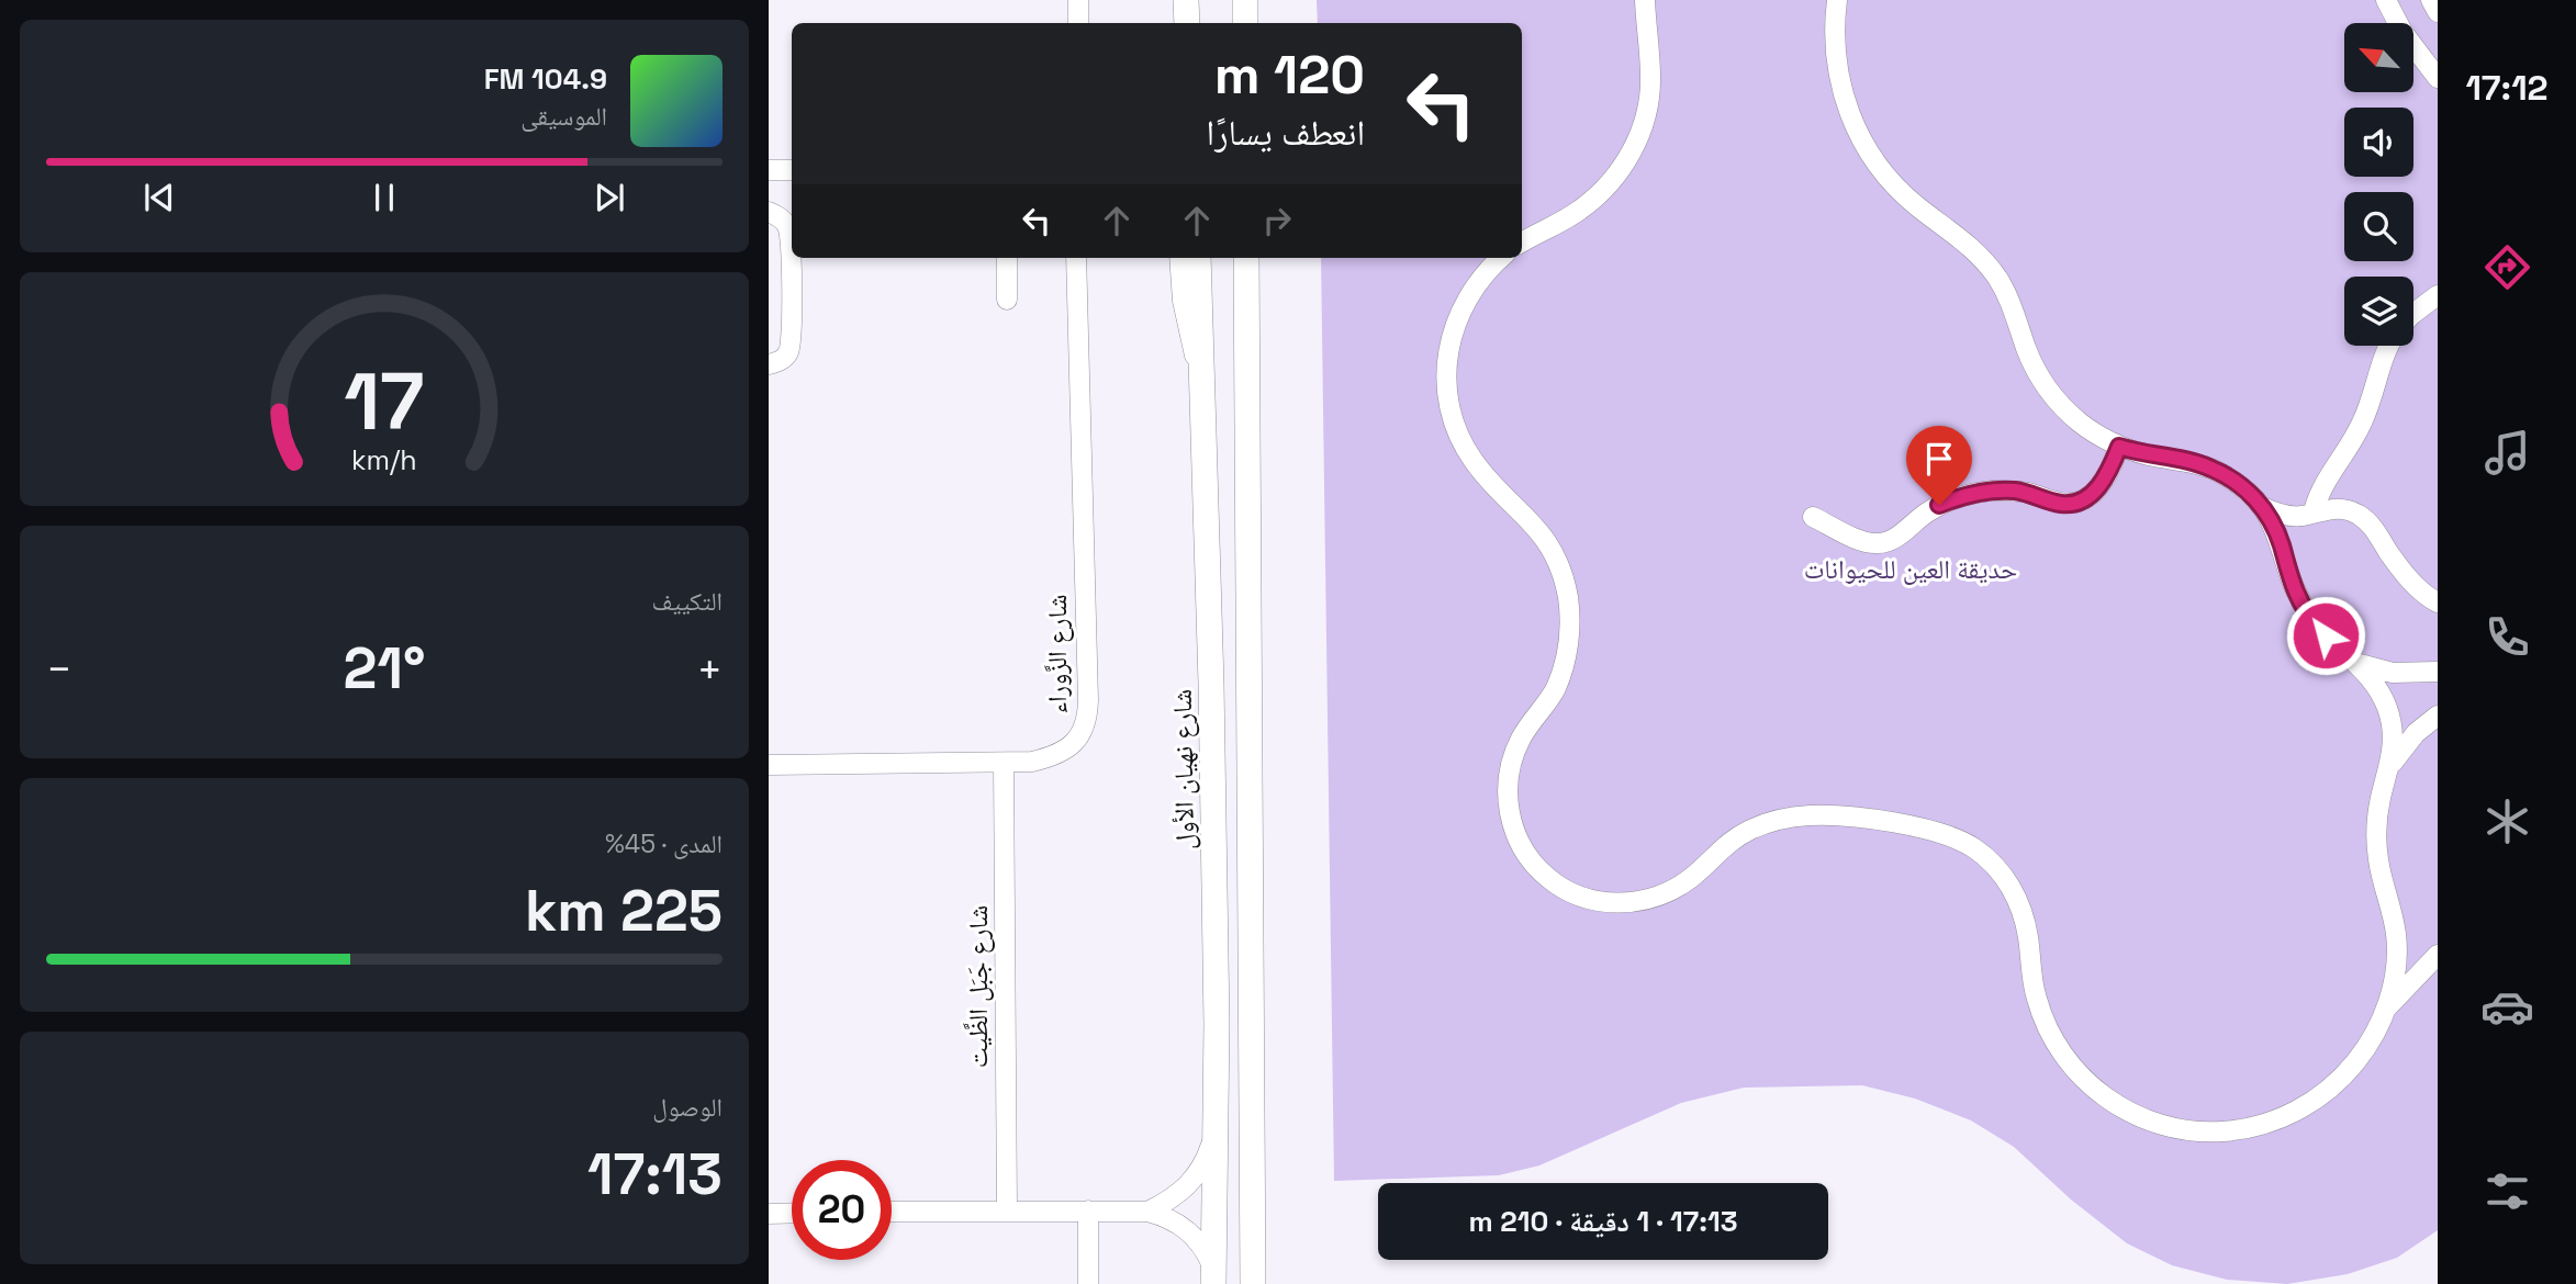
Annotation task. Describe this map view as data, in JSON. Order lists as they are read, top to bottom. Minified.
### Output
{"streets":{"main road":["شارع نهيان الأول"],"street":["شارع الزَّوراء","شارع جَبَل الظَّيت"]},"crossings":[["شارع الزَّوراء","شارع جَبَل الظَّيت"]],"parks":["حديقة العين للحيوانات"],"north":"top left","page":{"tabs":"17:12","turn":["120 m","انعطف يسارًا"],"song":["104.9 FM","الموسيقى"],"tile":["التكييف",["المدى · 45%","225 km"],["الوصول","17:13"]],"heat":["−","21°","+"],"limit":"20","trip":"17:13 · 1 دقيقة · 210 m","gauge":["17","km/h"]}}
